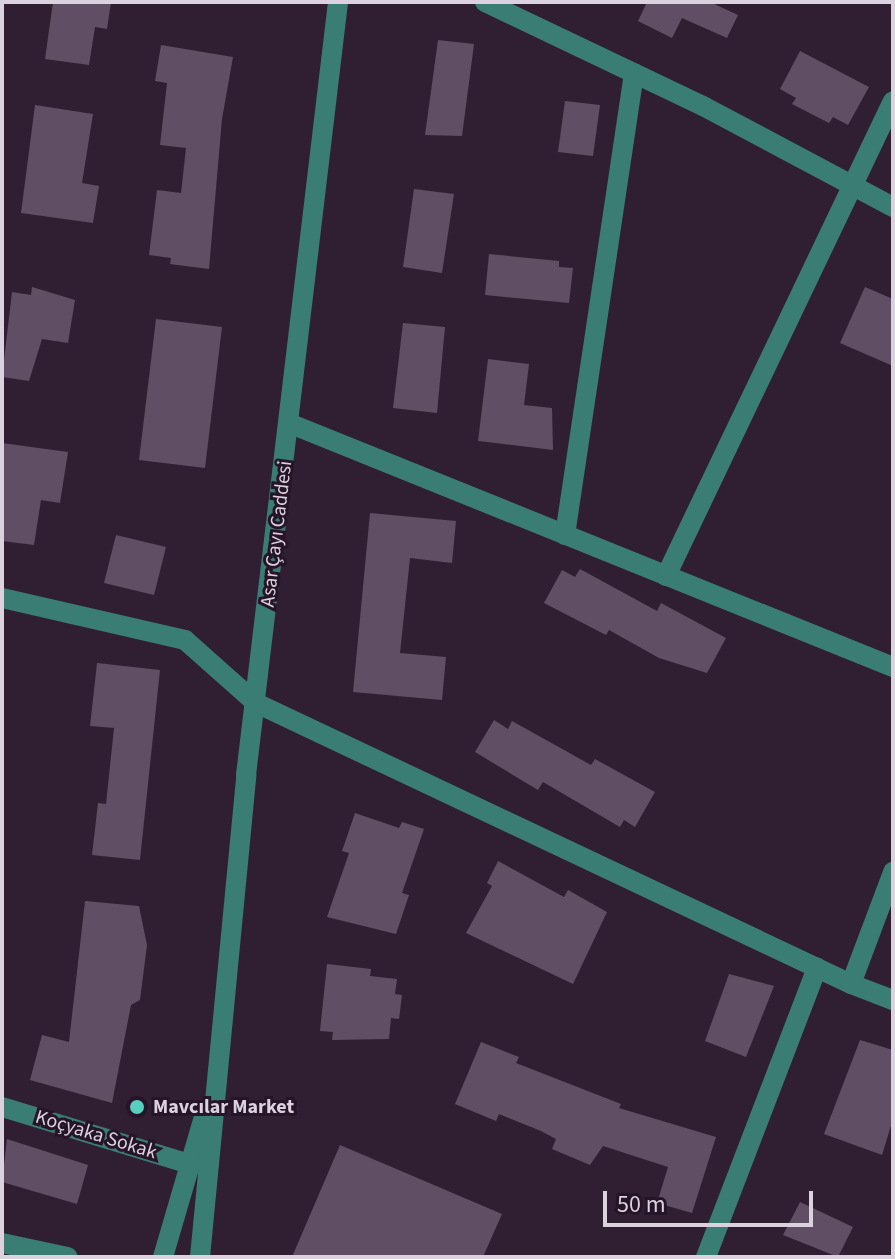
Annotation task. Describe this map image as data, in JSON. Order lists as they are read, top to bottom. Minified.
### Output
{"streets":{"street":["Asar Çayı Caddesi","Koçyaka Sokak"]},"places":["Mavcılar Market"],"scale_bar":"50 m"}
